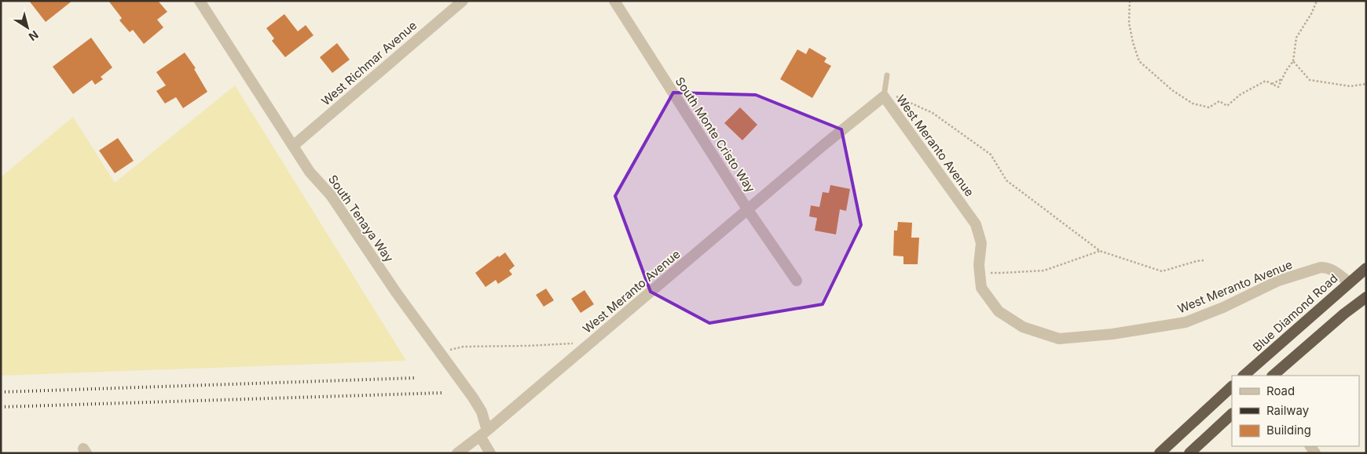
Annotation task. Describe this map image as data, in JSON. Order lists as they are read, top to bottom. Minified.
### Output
{"streets":{"highway":["Blue Diamond Road"],"street":["West Richmar Avenue","South Monte Cristo Way","West Meranto Avenue","South Tenaya Way"]},"crossings":[["West Richmar Avenue","South Tenaya Way"],["South Monte Cristo Way","West Meranto Avenue"],["West Meranto Avenue","South Tenaya Way"],["West Meranto Avenue","Blue Diamond Road"]],"legend":["Road","Railway","Building"],"north":"bottom right"}
